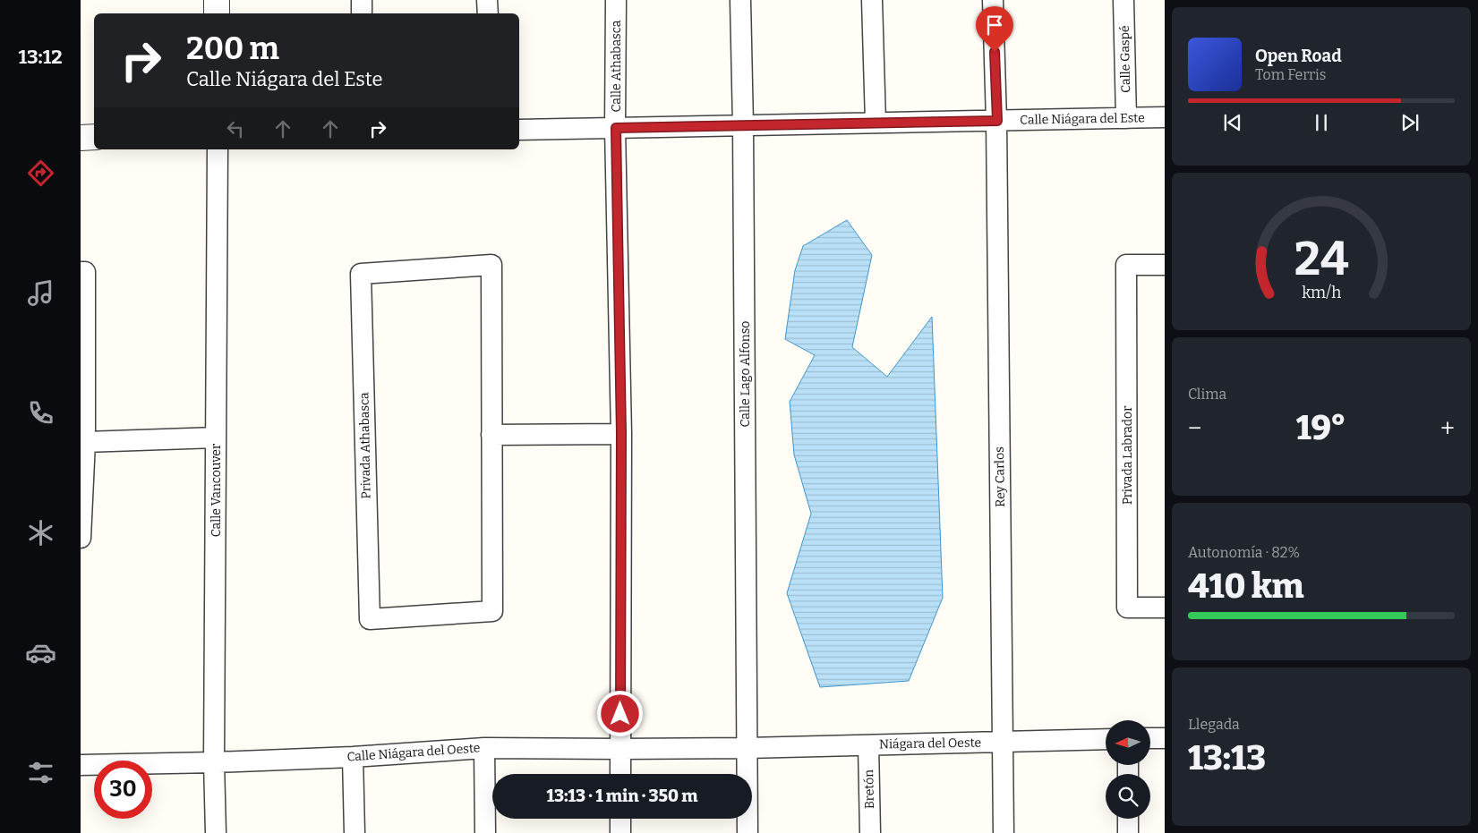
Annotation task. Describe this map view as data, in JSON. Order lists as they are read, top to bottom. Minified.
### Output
{"streets":{"street":["Calle Gaspé","Calle Athabasca","Calle Niágara del Este","Calle Lago Alfonso","Privada Athabasca","Privada Labrador","Rey Carlos","Calle Vancouver","Niágara del Oeste","Calle Niágara del Oeste","Bretón"]},"crossings":[["Calle Gaspé","Calle Niágara del Este"],["Calle Athabasca","Calle Niágara del Este"],["Calle Athabasca","Calle Niágara del Oeste"],["Calle Niágara del Este","Calle Lago Alfonso"],["Calle Niágara del Este","Rey Carlos"],["Calle Lago Alfonso","Niágara del Oeste"],["Calle Lago Alfonso","Calle Niágara del Oeste"],["Rey Carlos","Niágara del Oeste"],["Calle Vancouver","Calle Niágara del Oeste"],["Niágara del Oeste","Calle Niágara del Oeste"],["Niágara del Oeste","Bretón"]],"north":"left","page":{"tabs":"13:12","turn":["200 m","Calle Niágara del Este"],"song":["Open Road","Tom Ferris"],"tile":["Clima",["Autonomía · 82%","410 km"],["Llegada","13:13"]],"heat":["−","19°","+"],"limit":"30","trip":"13:13 · 1 min · 350 m","gauge":["24","km/h"]}}
